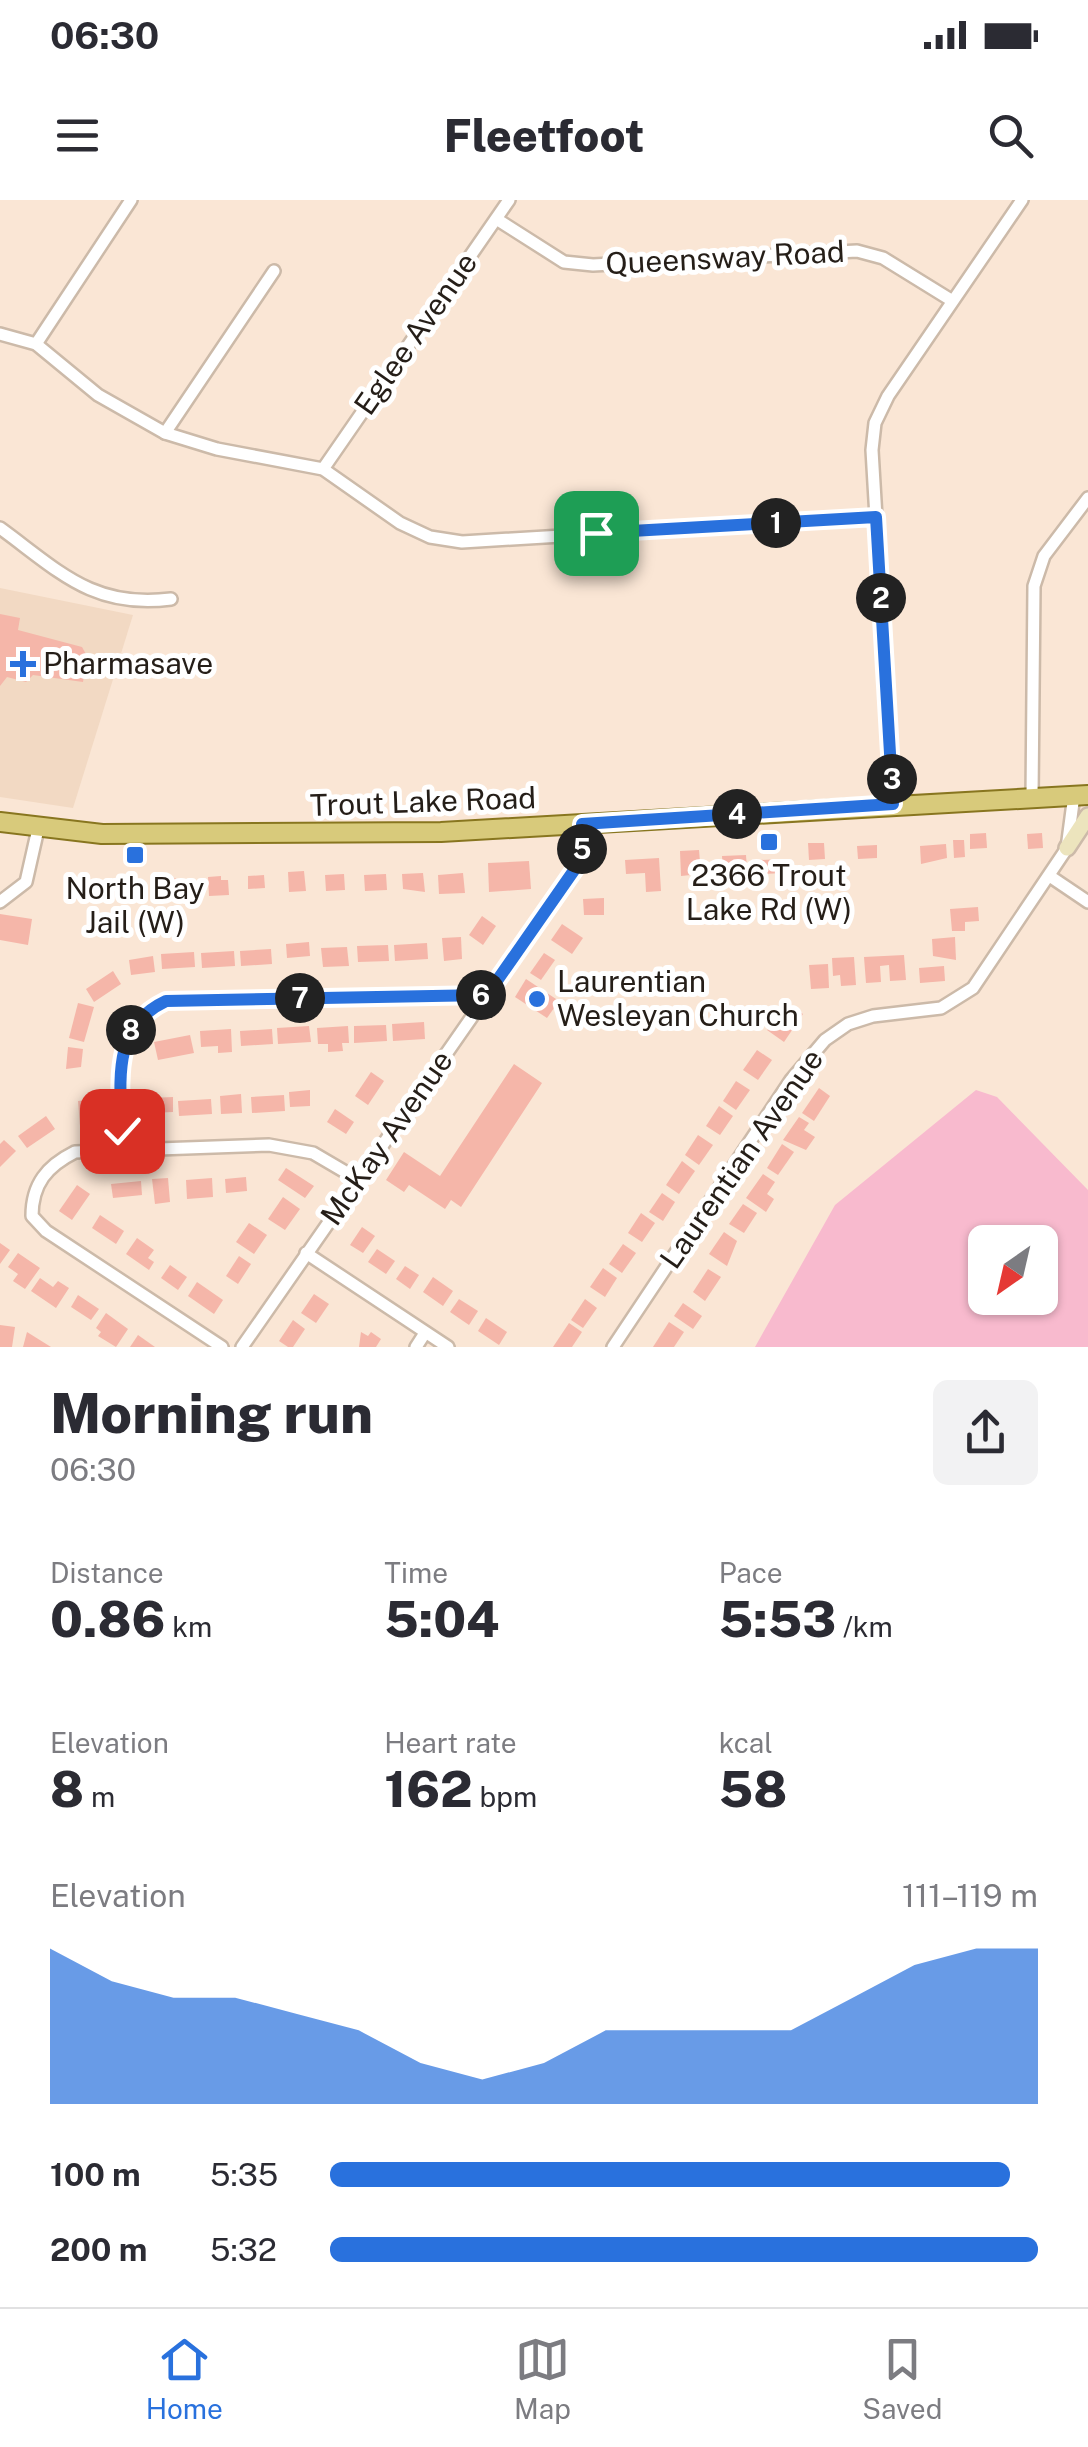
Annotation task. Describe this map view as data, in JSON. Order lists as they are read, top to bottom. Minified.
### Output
{"streets":{"main road":["Trout Lake Road"],"street":["Queensway Road","Eglee Avenue","McKay Avenue","Laurentian Avenue"]},"crossings":[["Queensway Road","Eglee Avenue"],["Trout Lake Road","McKay Avenue"],["Trout Lake Road","Laurentian Avenue"]],"places":{"health":["Pharmasave"],"transit":["2366 Trout Lake Rd (W)","North Bay Jail (W)"],"other":["Laurentian Wesleyan Church"]},"north":"bottom left","page":{"status":"06:30","header":"Fleetfoot","pins":["1","2","3","4","5","6","7","8"],"heading":["Morning run","06:30"],"stats":[["Distance","0.86 km"],["Time","5:04"],["Pace","5:53 /km"],["Elevation","8 m"],["Heart rate","162 bpm"],["kcal","58"]],"chart":["Elevation","111–119 m"],"list":[{"name":"100 m","note":"5:35"},{"name":"200 m","note":"5:32"}],"tabs":["Home","Map","Saved"]}}
